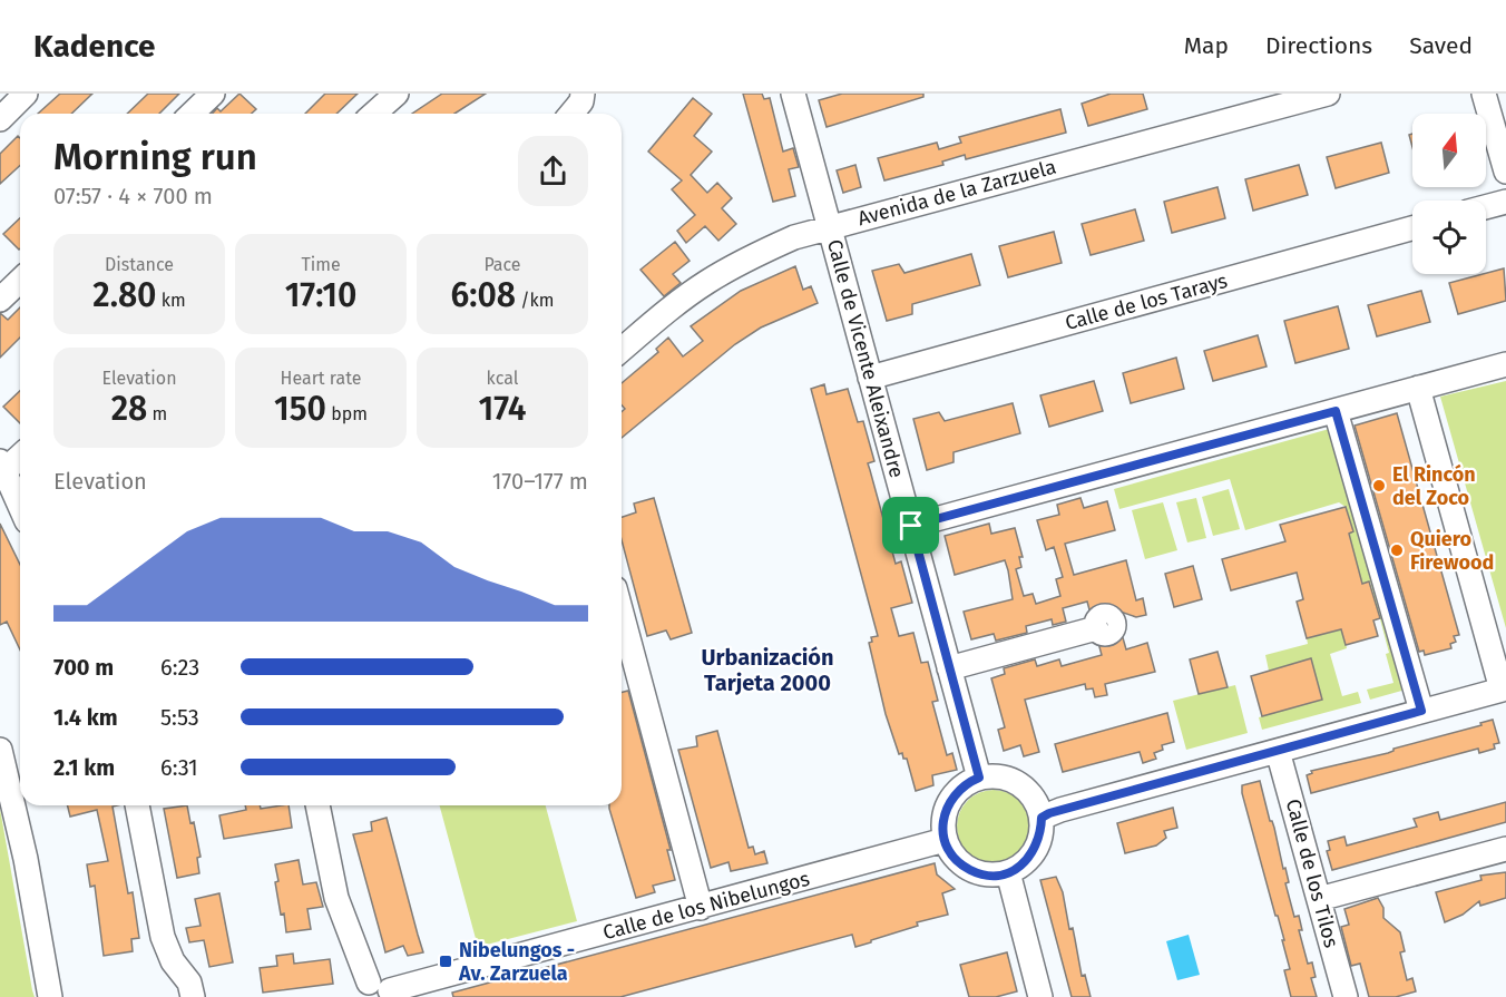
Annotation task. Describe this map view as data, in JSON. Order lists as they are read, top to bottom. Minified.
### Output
{"streets":{"street":["Avenida de la Zarzuela","Calle de los Tarays","Calle de Vicente Aleixandre","Calle de los Tilos","Calle de los Nibelungos"]},"crossings":[["Avenida de la Zarzuela","Calle de Vicente Aleixandre"],["Calle de los Tarays","Calle de Vicente Aleixandre"],["Calle de Vicente Aleixandre","Calle de los Nibelungos"]],"districts":["Urbanización Tarjeta 2000"],"places":{"other":["El Rincón del Zoco","Quiero Firewood"],"transit":["Nibelungos - Av. Zarzuela"]},"north":"top","page":{"header":"Kadence","nav":["Map","Directions","Saved"],"heading":["Morning run","07:57 · 4 × 700 m"],"stats":[["Distance","2.80 km"],["Time","17:10"],["Pace","6:08 /km"],["Elevation","28 m"],["Heart rate","150 bpm"],["kcal","174"]],"chart":["Elevation","170–177 m"],"list":[{"name":"700 m","note":"6:23"},{"name":"1.4 km","note":"5:53"},{"name":"2.1 km","note":"6:31"}]}}
